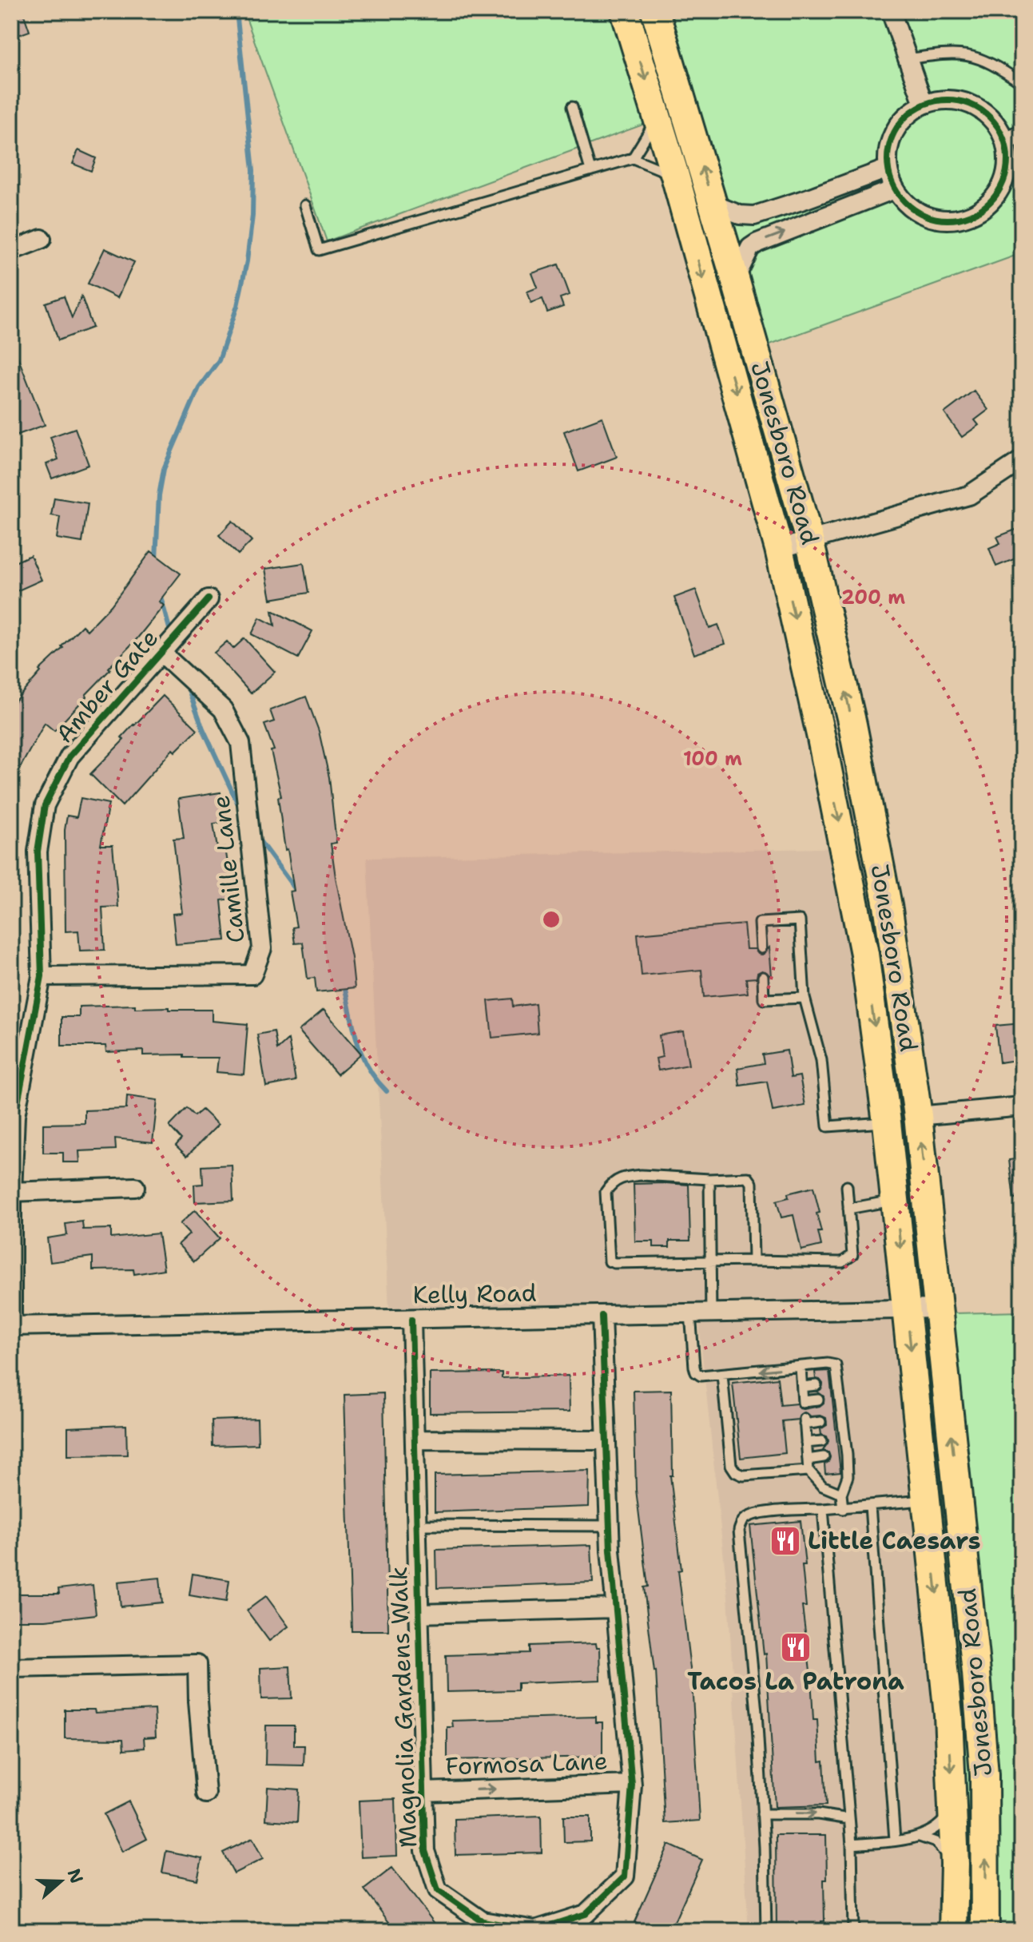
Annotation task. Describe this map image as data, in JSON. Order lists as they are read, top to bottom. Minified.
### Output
{"streets":{"main road":["Jonesboro Road"],"street":["Amber Gate","Camille Lane","Kelly Road","Magnolia Gardens Walk","Formosa Lane"]},"crossings":[["Jonesboro Road","Kelly Road"],["Amber Gate","Camille Lane"],["Amber Gate","Kelly Road"],["Kelly Road","Magnolia Gardens Walk"],["Magnolia Gardens Walk","Formosa Lane"]],"one_way":["Formosa Lane"],"places":{"restaurant":["Little Caesars","Tacos La Patrona"]},"north":"right","rings":["200 m","100 m"]}
